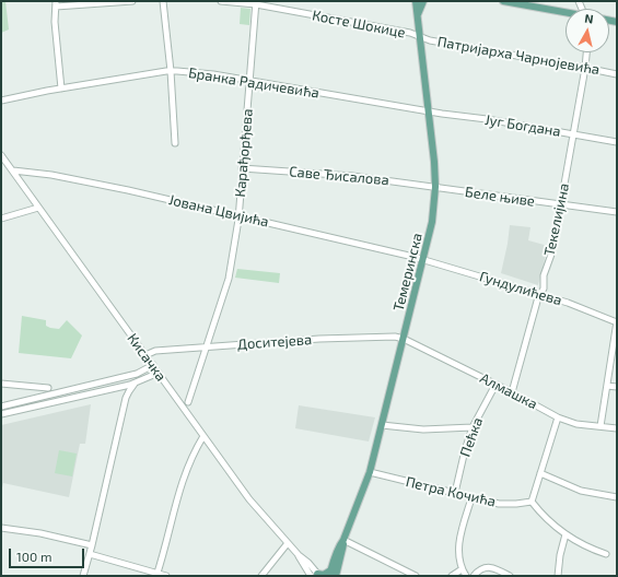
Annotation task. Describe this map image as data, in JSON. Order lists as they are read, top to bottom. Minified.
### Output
{"streets":{"main road":["Темеринска"],"street":["Косте Шокице","Патријарха Чарнојевића","Бранка Радичевића","Југ Богдана","Карађорђева","Саве Ђисалова","Беле њиве","Јована Цвијића","Текелијина","Гундулићева","Доситејева","Кисачка","Алмашка","Пећка","Петра Кочића"]},"crossings":[["Косте Шокице","Патријарха Чарнојевића"],["Косте Шокице","Карађорђева"],["Косте Шокице","Темеринска"],["Патријарха Чарнојевића","Текелијина"],["Патријарха Чарнојевића","Темеринска"],["Бранка Радичевића","Југ Богдана"],["Бранка Радичевића","Карађорђева"],["Бранка Радичевића","Темеринска"],["Југ Богдана","Текелијина"],["Југ Богдана","Темеринска"],["Карађорђева","Саве Ђисалова"],["Карађорђева","Јована Цвијића"],["Карађорђева","Доситејева"],["Саве Ђисалова","Беле њиве"],["Саве Ђисалова","Темеринска"],["Беле њиве","Текелијина"],["Беле њиве","Темеринска"],["Јована Цвијића","Темеринска"],["Јована Цвијића","Гундулићева"],["Јована Цвијића","Кисачка"],["Текелијина","Гундулићева"],["Текелијина","Алмашка"],["Темеринска","Гундулићева"],["Темеринска","Доситејева"],["Темеринска","Алмашка"],["Темеринска","Петра Кочића"],["Доситејева","Кисачка"],["Доситејева","Алмашка"],["Алмашка","Пећка"],["Пећка","Петра Кочића"]],"scale_bar":"100 m","north":"top"}
